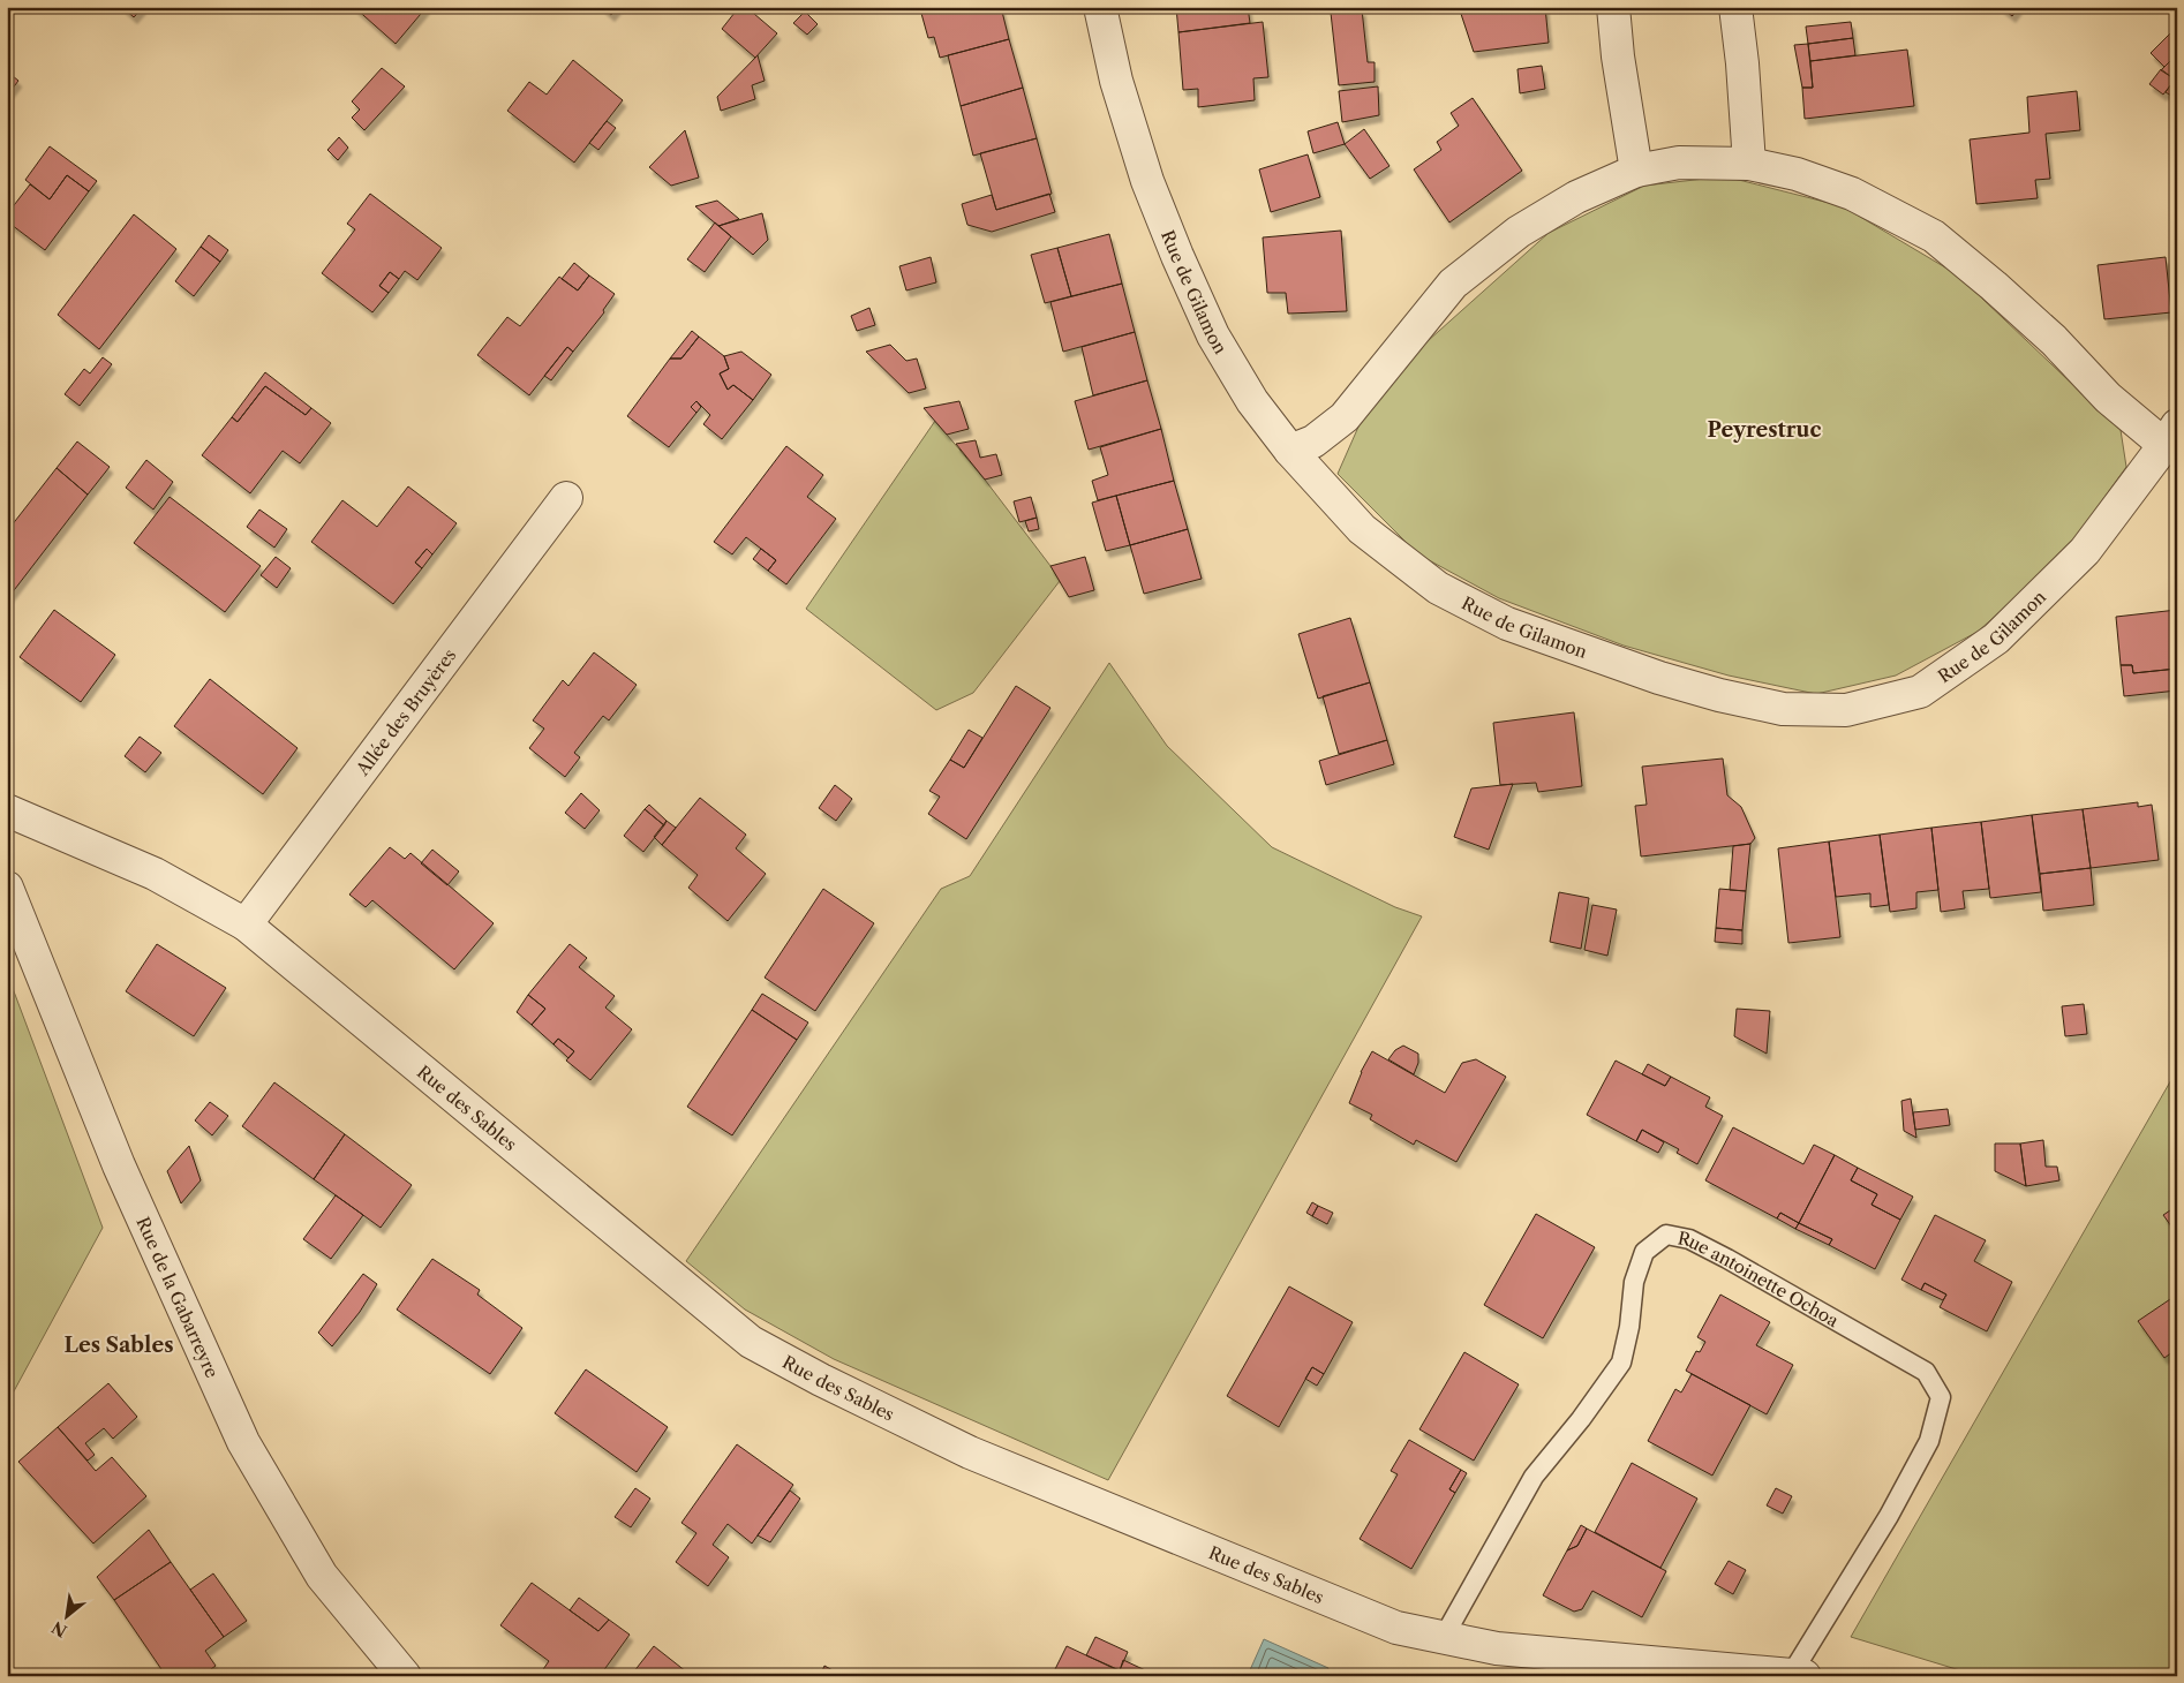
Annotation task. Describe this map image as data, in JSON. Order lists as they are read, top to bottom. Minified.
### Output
{"streets":{"street":["Rue de Gilamon","Allée des Bruyères","Rue des Sables","Rue de la Gabarreyre"],"lane":["Rue antoinette Ochoa"]},"crossings":[["Allée des Bruyères","Rue des Sables"],["Rue des Sables","Rue antoinette Ochoa"]],"districts":["Peyrestruc","Les Sables"],"north":"bottom left"}
